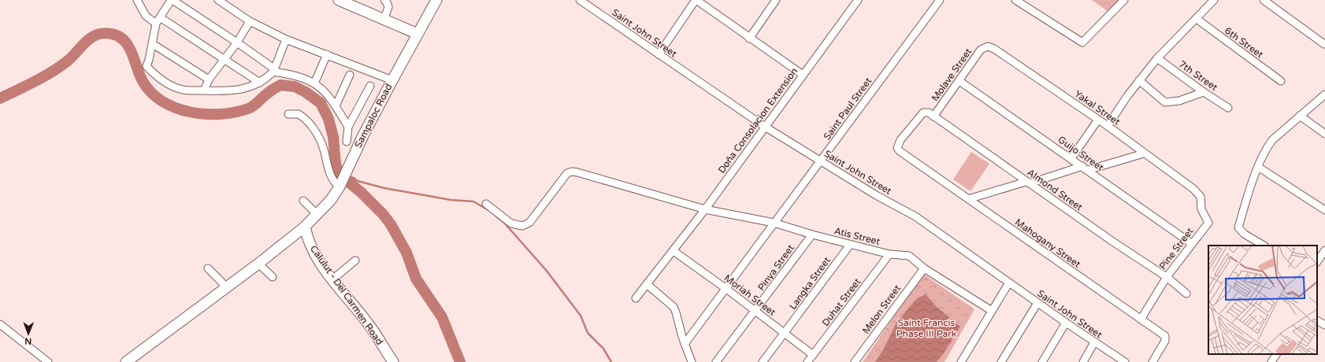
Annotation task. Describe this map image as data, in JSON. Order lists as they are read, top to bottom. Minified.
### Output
{"streets":{"main road":["Sampaloc Road","Calulut - Del Carmen Road"],"street":["Saint John Street","6th Street","Molave Street","7th Street","Yakal Street","Saint Paul Street","Doña Consolacion Extension","Guijo Street","Almond Street","Atis Street","Mahogany Street","Pine Street","Pinya Street","Langka Street","Moriah Street","Duhat Street","Melon Street"]},"crossings":[["Saint John Street","Saint Paul Street"],["Saint John Street","Doña Consolacion Extension"],["Molave Street","Yakal Street"],["Molave Street","Guijo Street"],["Molave Street","Almond Street"],["Molave Street","Mahogany Street"],["Yakal Street","Pine Street"],["Saint Paul Street","Atis Street"],["Saint Paul Street","Moriah Street"],["Sampaloc Road","Calulut - Del Carmen Road"],["Doña Consolacion Extension","Atis Street"],["Doña Consolacion Extension","Moriah Street"],["Guijo Street","Pine Street"],["Almond Street","Mahogany Street"],["Almond Street","Pine Street"],["Atis Street","Pinya Street"],["Atis Street","Langka Street"],["Atis Street","Duhat Street"],["Atis Street","Melon Street"],["Mahogany Street","Pine Street"],["Pinya Street","Moriah Street"],["Langka Street","Moriah Street"],["Moriah Street","Duhat Street"]],"parks":["Saint Francis Phase III Park"],"north":"bottom"}
